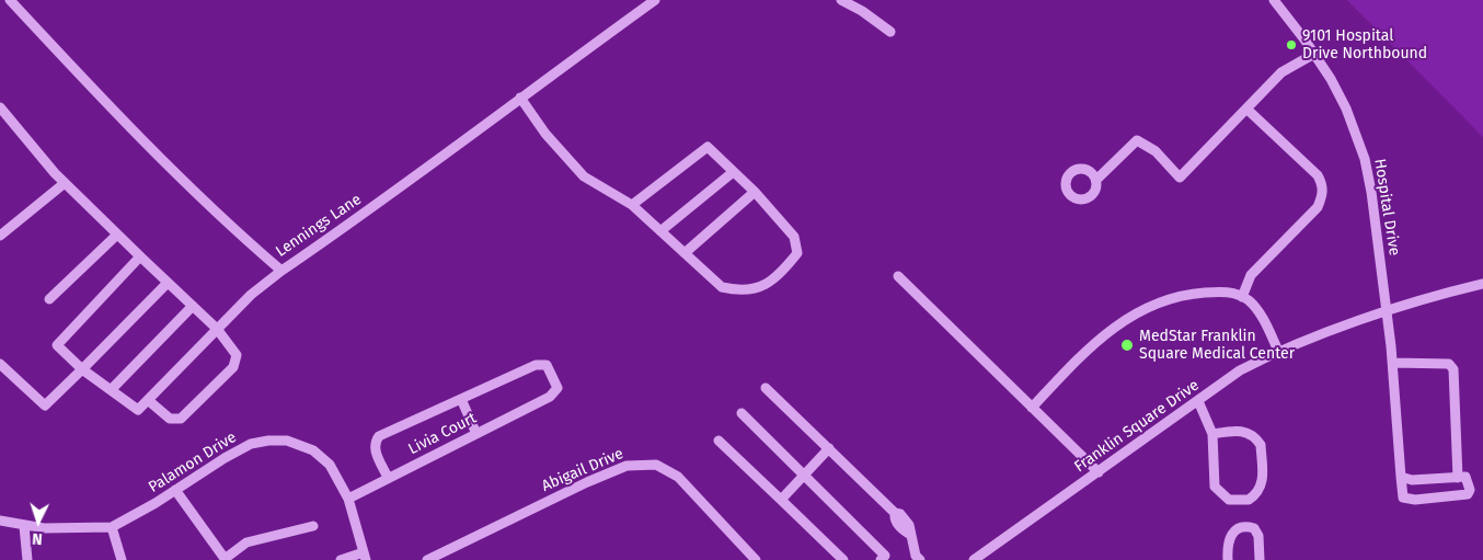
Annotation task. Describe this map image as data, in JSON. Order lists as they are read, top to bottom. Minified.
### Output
{"streets":{"street":["Hospital Drive","Lennings Lane","Franklin Square Drive","Livia Court","Palamon Drive","Abigail Drive"]},"crossings":[["Hospital Drive","Franklin Square Drive"],["Livia Court","Palamon Drive"]],"places":["9101 Hospital Drive Northbound","MedStar Franklin Square Medical Center"],"north":"bottom"}
